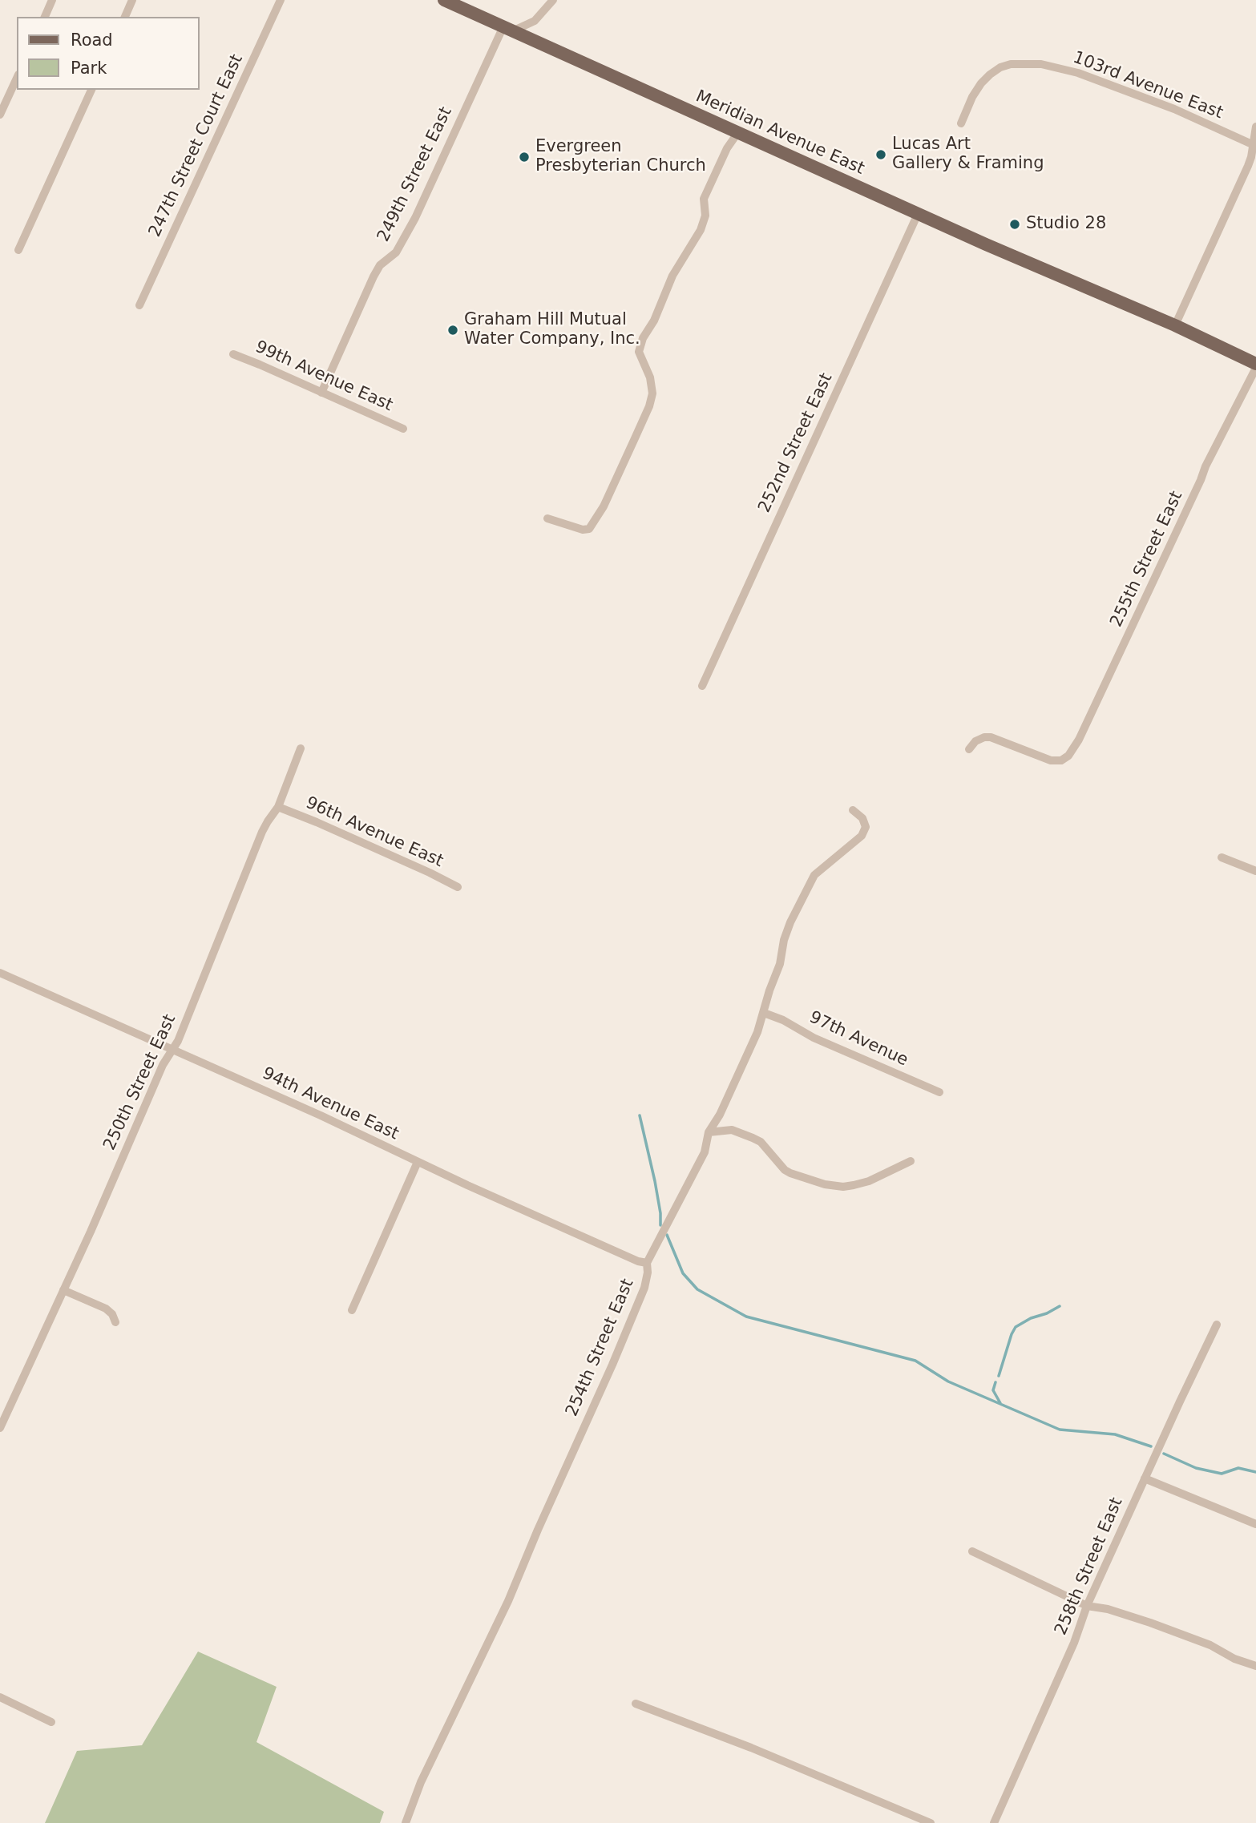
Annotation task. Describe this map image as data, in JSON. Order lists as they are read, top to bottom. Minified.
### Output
{"streets":{"main road":["Meridian Avenue East"],"street":["103rd Avenue East","247th Street Court East","249th Street East","99th Avenue East","252nd Street East","255th Street East","96th Avenue East","97th Avenue","250th Street East","94th Avenue East","254th Street East","258th Street East"]},"crossings":[["Meridian Avenue East","249th Street East"],["Meridian Avenue East","252nd Street East"],["Meridian Avenue East","255th Street East"],["249th Street East","99th Avenue East"],["96th Avenue East","250th Street East"],["97th Avenue","254th Street East"],["250th Street East","94th Avenue East"],["94th Avenue East","254th Street East"]],"places":["Lucas Art Gallery & Framing","Evergreen Presbyterian Church","Studio 28","Graham Hill Mutual Water Company, Inc."],"legend":["Road","Park"]}
